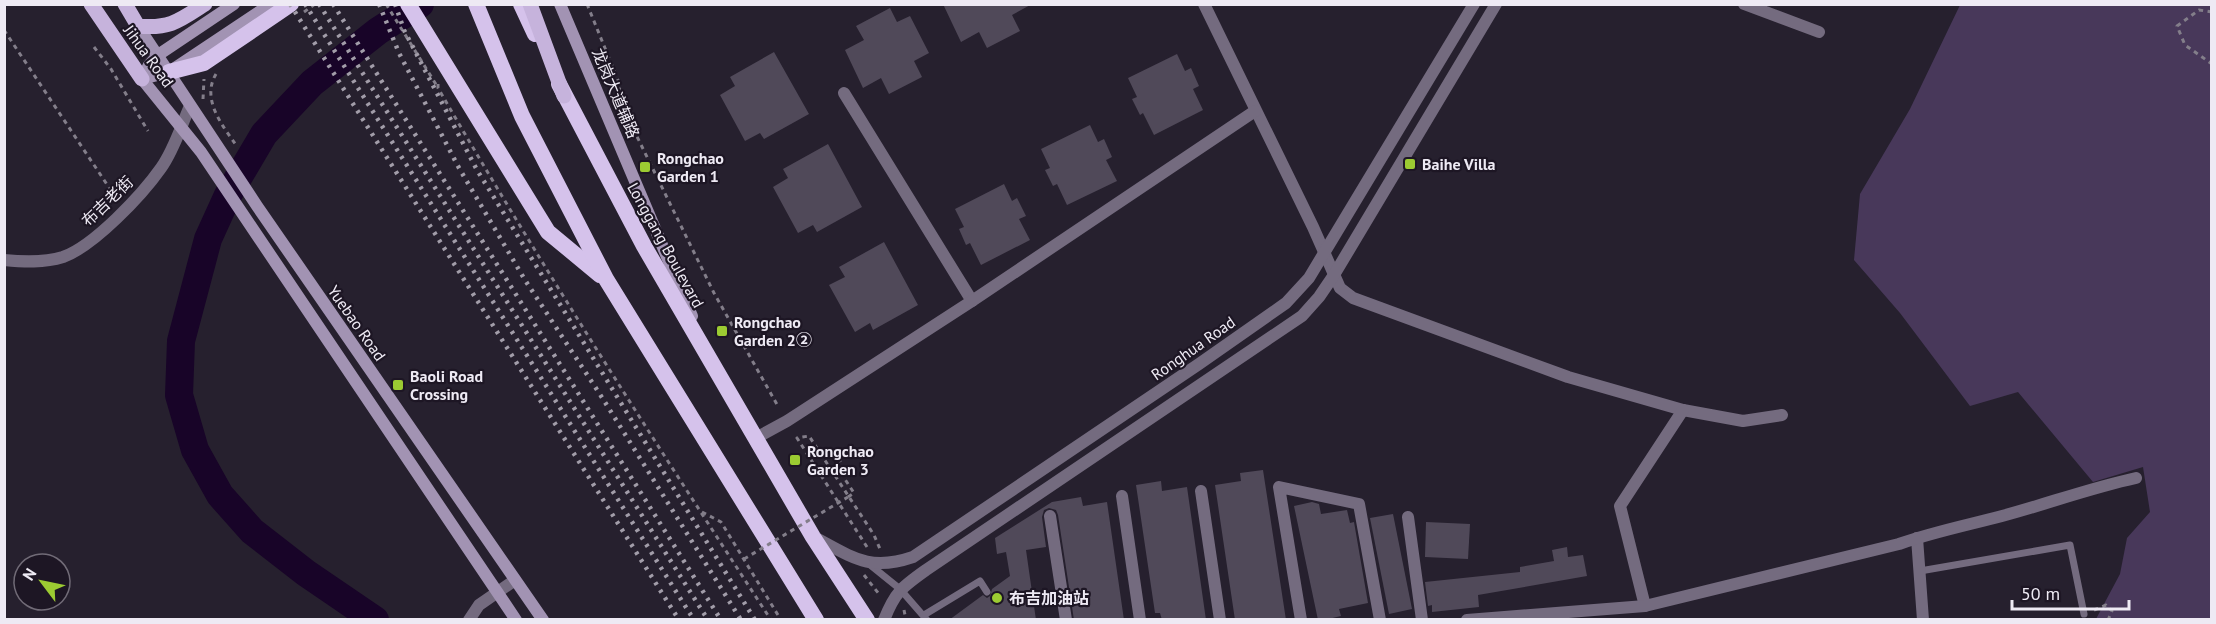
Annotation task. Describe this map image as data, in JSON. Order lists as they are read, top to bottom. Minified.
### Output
{"streets":{"highway":["Longgang Boulevard"],"main road":["Jihua Road","龙岗大道辅路","Yuebao Road"],"street":["布吉老街","Ronghua Road"]},"crossings":[["Jihua Road","布吉老街"],["Jihua Road","Yuebao Road"],["龙岗大道辅路","Longgang Boulevard"],["布吉老街","Yuebao Road"]],"places":{"transit":["Baihe Villa","Rongchao Garden 1","Rongchao Garden 2②","Baoli Road Crossing","Rongchao Garden 3"],"other":["布吉加油站"]},"scale_bar":"50 m","north":"top left"}
